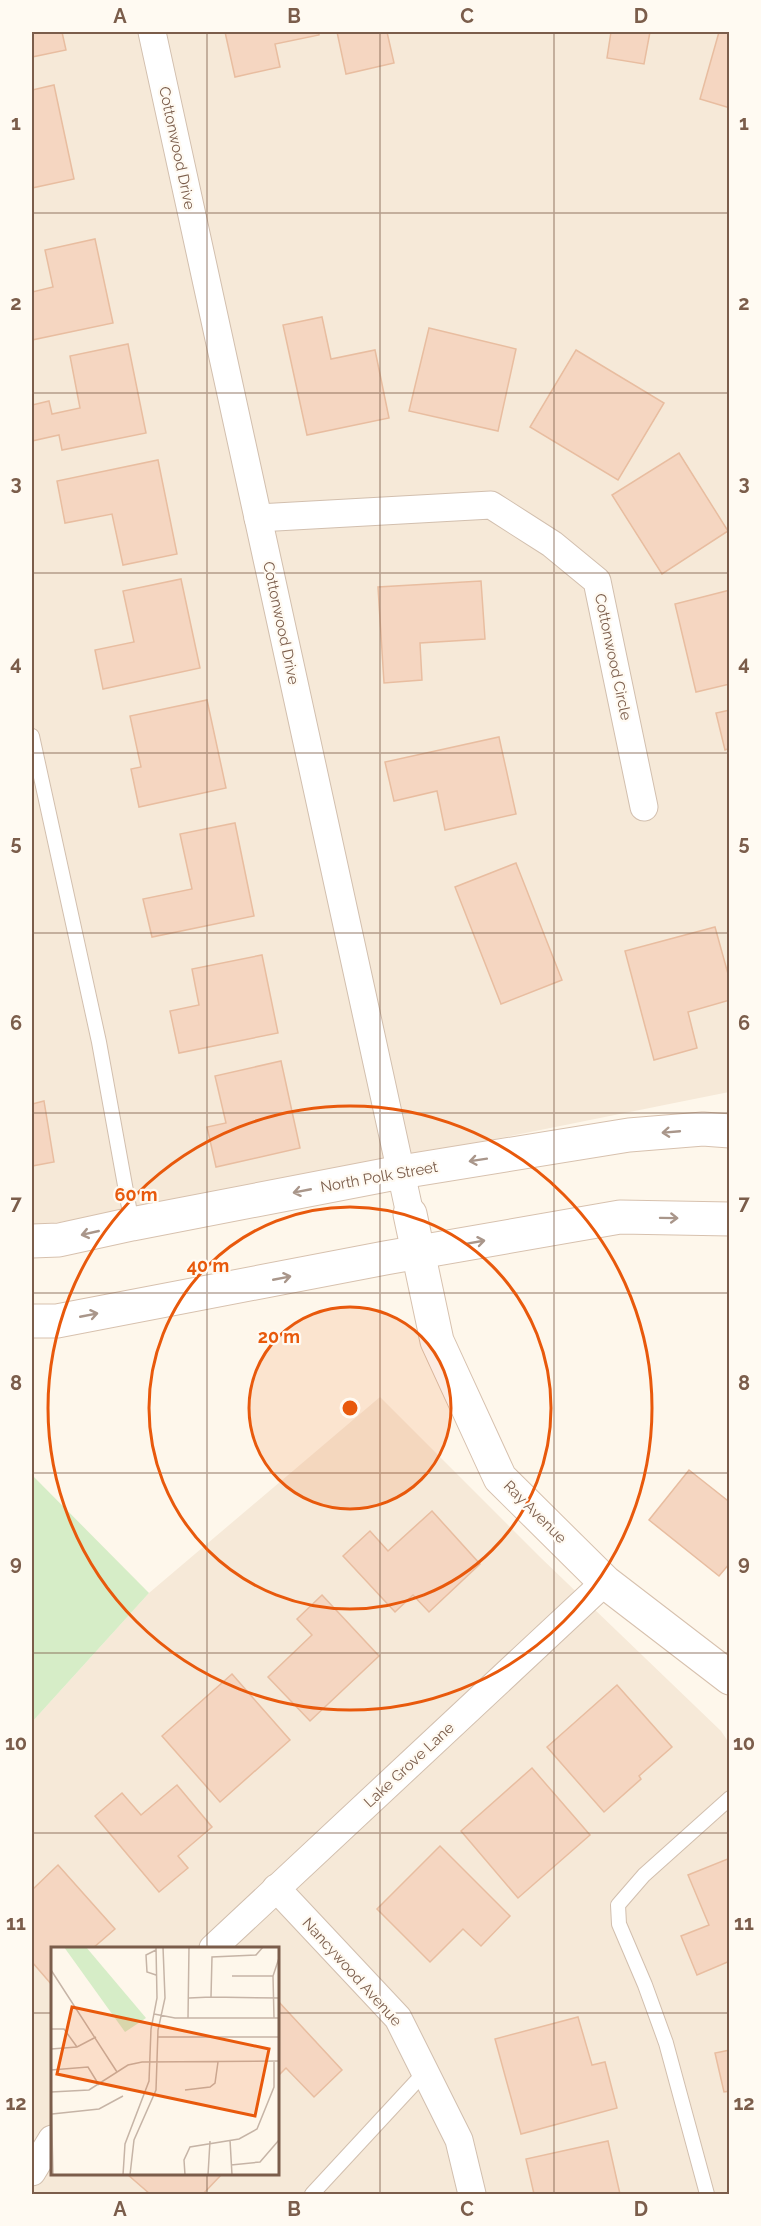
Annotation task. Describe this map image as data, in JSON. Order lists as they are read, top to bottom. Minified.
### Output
{"streets":{"main road":["North Polk Street","Ray Avenue"],"street":["Cottonwood Drive","Cottonwood Circle","Lake Grove Lane","Nancywood Avenue"]},"crossings":[["Cottonwood Drive","Cottonwood Circle"],["Cottonwood Drive","North Polk Street"],["Cottonwood Drive","Ray Avenue"],["Ray Avenue","Lake Grove Lane"],["Lake Grove Lane","Nancywood Avenue"]],"grid":{"columns":["A","B","C","D"],"rows":["1","2","3","4","5","6","7","8","9","10","11","12"]},"rings":["60 m","40 m","20 m"]}
